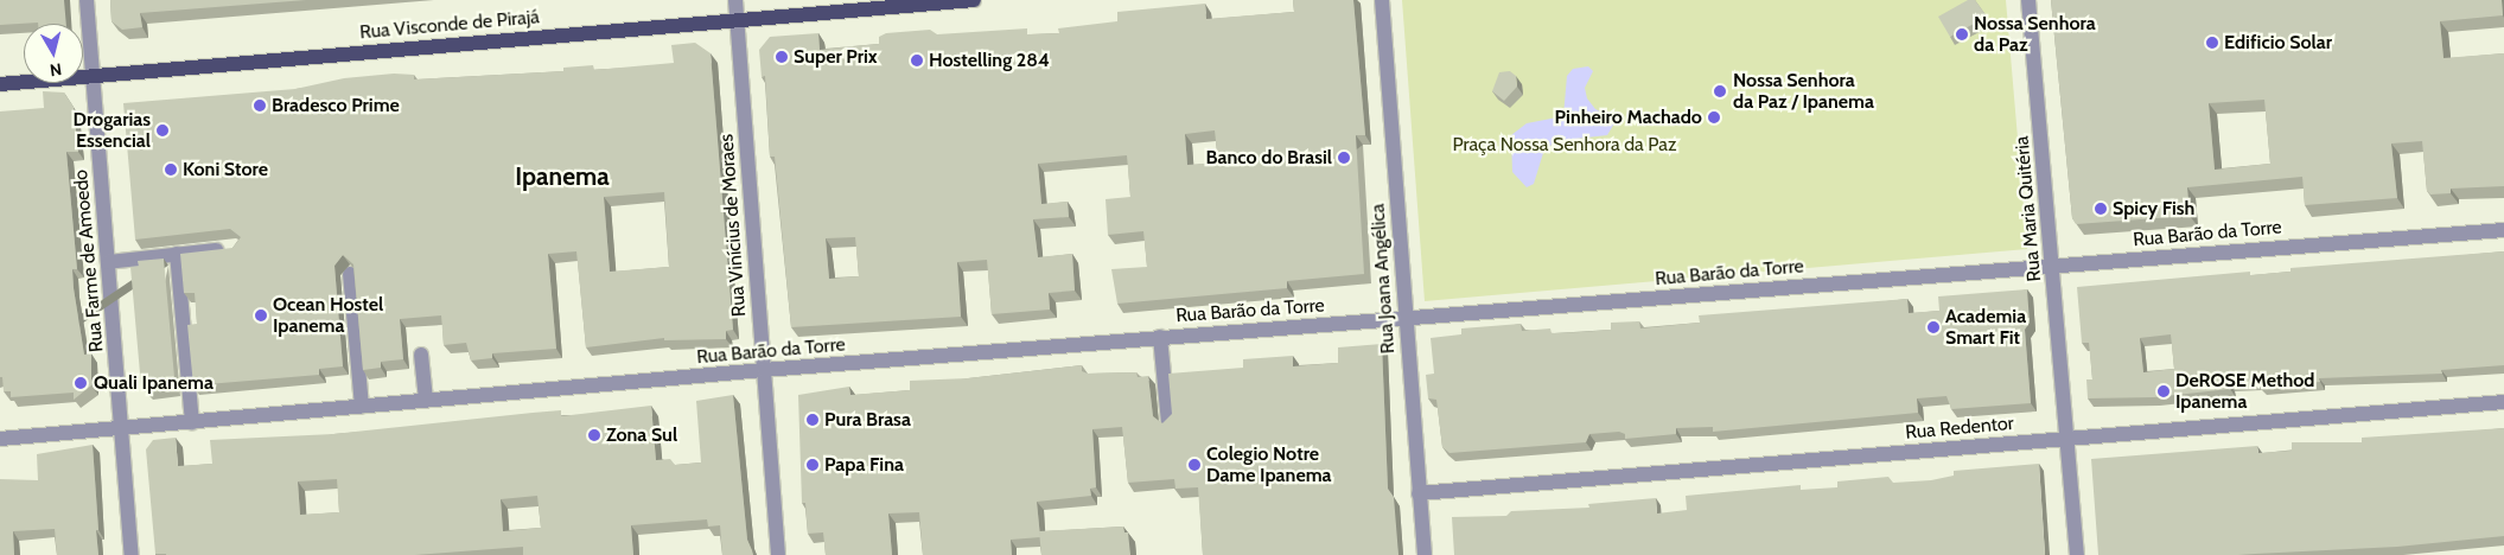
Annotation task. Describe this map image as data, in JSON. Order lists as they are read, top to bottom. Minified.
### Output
{"streets":{"main road":["Rua Visconde de Pirajá"],"street":["Rua Maria Quitéria","Rua Vinícius de Moraes","Rua Barão da Torre","Rua Farme de Amoedo","Rua Joana Angélica","Rua Redentor"]},"crossings":[["Rua Visconde de Pirajá","Rua Vinícius de Moraes"],["Rua Visconde de Pirajá","Rua Farme de Amoedo"],["Rua Maria Quitéria","Rua Barão da Torre"],["Rua Maria Quitéria","Rua Redentor"],["Rua Vinícius de Moraes","Rua Barão da Torre"],["Rua Barão da Torre","Rua Farme de Amoedo"],["Rua Barão da Torre","Rua Joana Angélica"],["Rua Joana Angélica","Rua Redentor"]],"districts":["Ipanema"],"parks":["Praça Nossa Senhora da Paz"],"places":["Nossa Senhora da Paz","Edificio Solar","Super Prix","Hostelling 284","Nossa Senhora da Paz / Ipanema","Bradesco Prime","Pinheiro Machado","Drogarias Essencial","Banco do Brasil","Koni Store","Spicy Fish","Ocean Hostel Ipanema","Academia Smart Fit","Quali Ipanema","DeROSE Method Ipanema","Pura Brasa","Zona Sul","Papa Fina","Colegio Notre Dame Ipanema"],"north":"bottom"}
